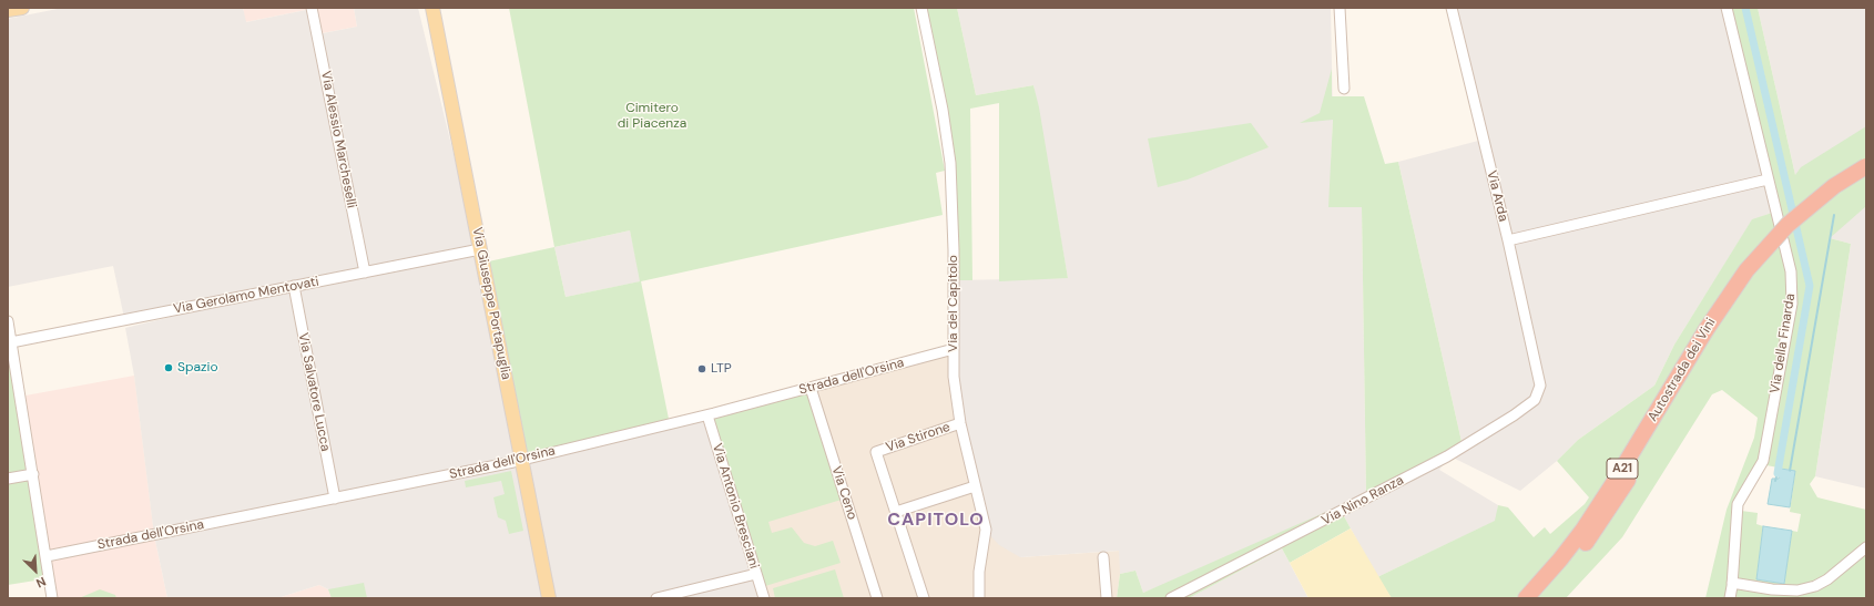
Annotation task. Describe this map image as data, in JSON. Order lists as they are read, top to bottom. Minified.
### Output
{"streets":{"highway":["Autostrada dei Vini","A21"],"main road":["Via Giuseppe Portapuglia"],"street":["Via Alessio Marcheselli","Via Arda","Via Gerolamo Mentovati","Via del Capitolo","Via della Finarda","Strada dell'Orsina","Via Salvatore Lucca","Via Stirone","Via Ceno","Via Nino Ranza","Via Antonio Bresciani"]},"crossings":[["Via Alessio Marcheselli","Via Gerolamo Mentovati"],["Via Arda","Via Nino Ranza"],["Via Gerolamo Mentovati","Via Giuseppe Portapuglia"],["Via Gerolamo Mentovati","Via Salvatore Lucca"],["Via Giuseppe Portapuglia","Strada dell'Orsina"],["Via del Capitolo","Strada dell'Orsina"],["Via del Capitolo","Via Stirone"],["Strada dell'Orsina","Via Salvatore Lucca"],["Strada dell'Orsina","Via Ceno"],["Strada dell'Orsina","Via Antonio Bresciani"]],"districts":["CAPITOLO"],"parks":["Cimitero di Piacenza"],"places":["Spazio","LTP"],"north":"bottom right"}
